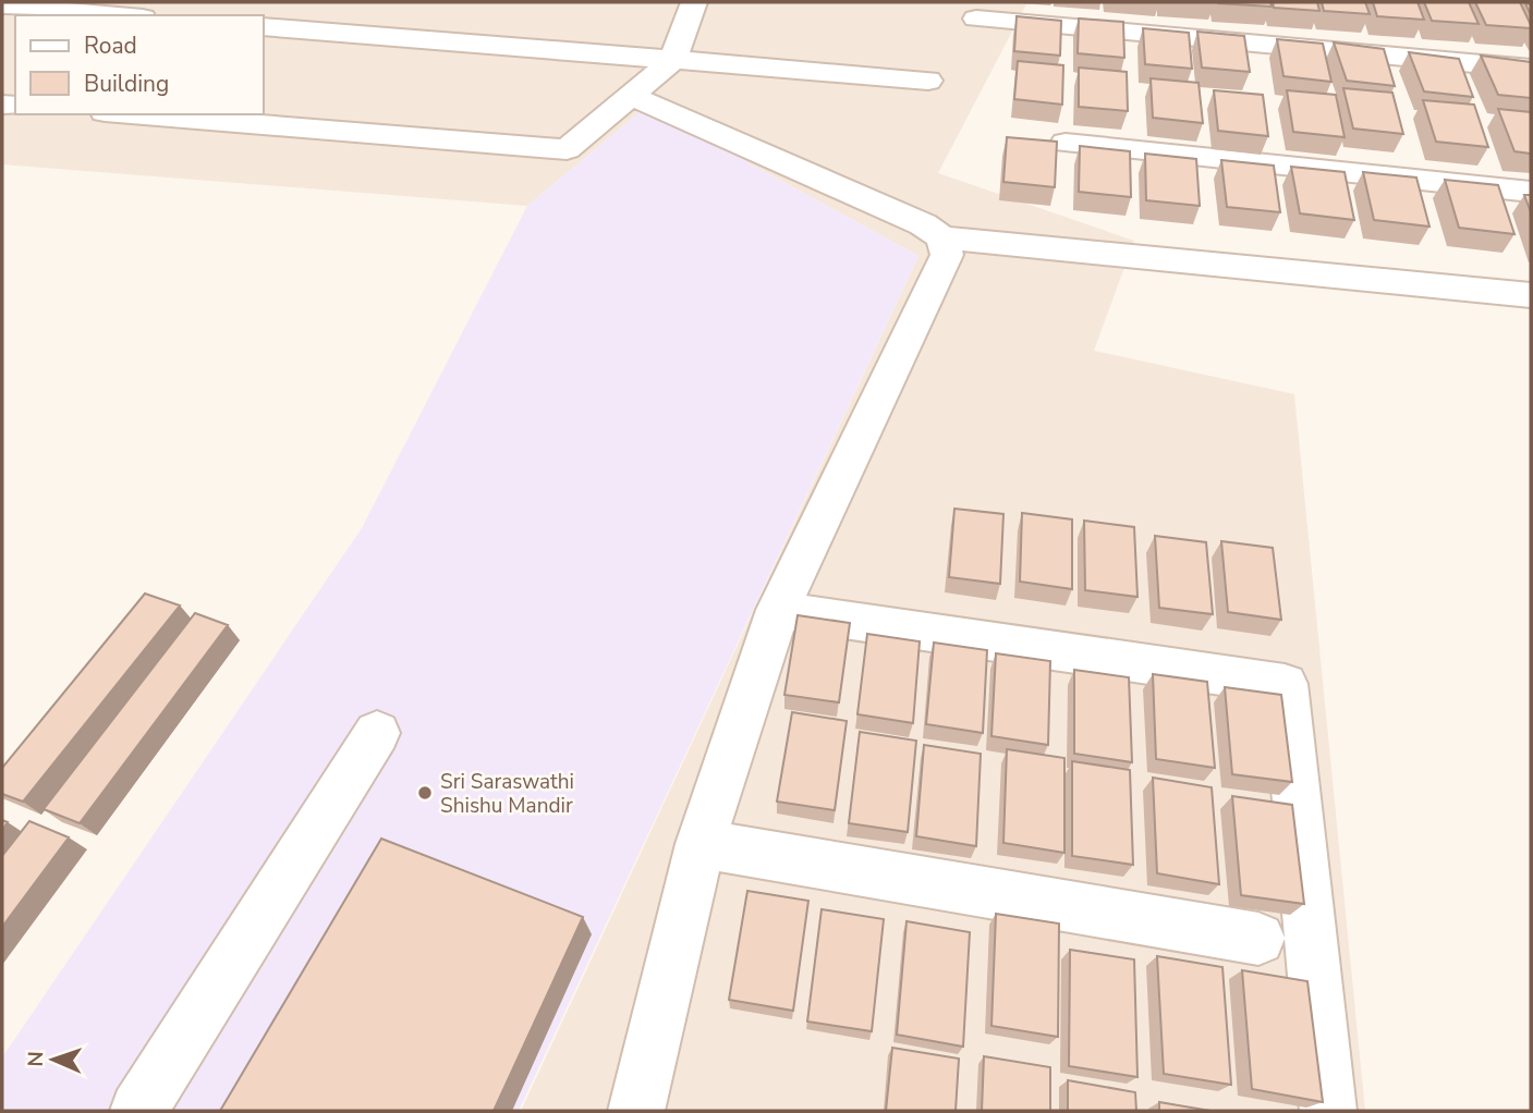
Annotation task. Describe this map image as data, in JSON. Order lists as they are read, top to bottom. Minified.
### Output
{"places":["Sri Saraswathi Shishu Mandir"],"legend":["Road","Building"],"north":"left"}
